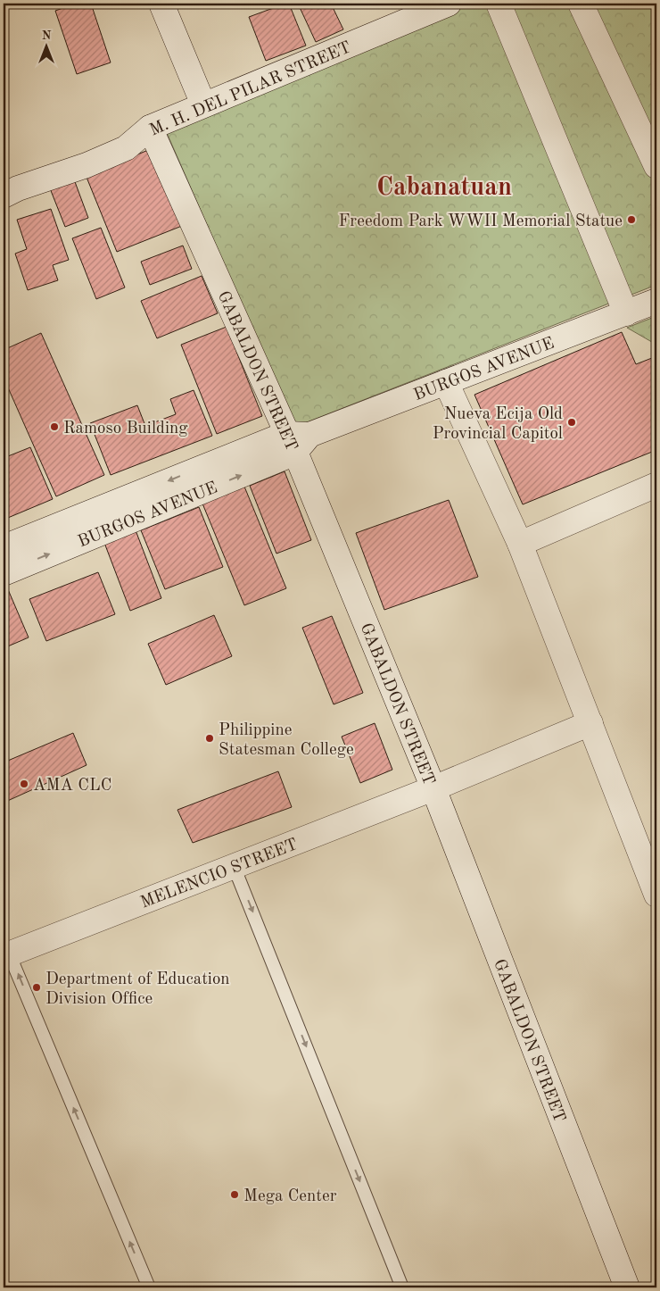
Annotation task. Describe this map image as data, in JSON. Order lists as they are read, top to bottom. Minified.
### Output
{"streets":{"street":["M. H. DEL PILAR STREET","BURGOS AVENUE","GABALDON STREET","MELENCIO STREET"]},"crossings":[["M. H. DEL PILAR STREET","GABALDON STREET"],["BURGOS AVENUE","GABALDON STREET"],["GABALDON STREET","MELENCIO STREET"]],"districts":["Cabanatuan"],"places":["Freedom Park WWII Memorial Statue","Nueva Ecija Old Provincial Capitol","Ramoso Building","Philippine Statesman College","AMA CLC","Department of Education Division Office","Mega Center"],"north":"top"}
